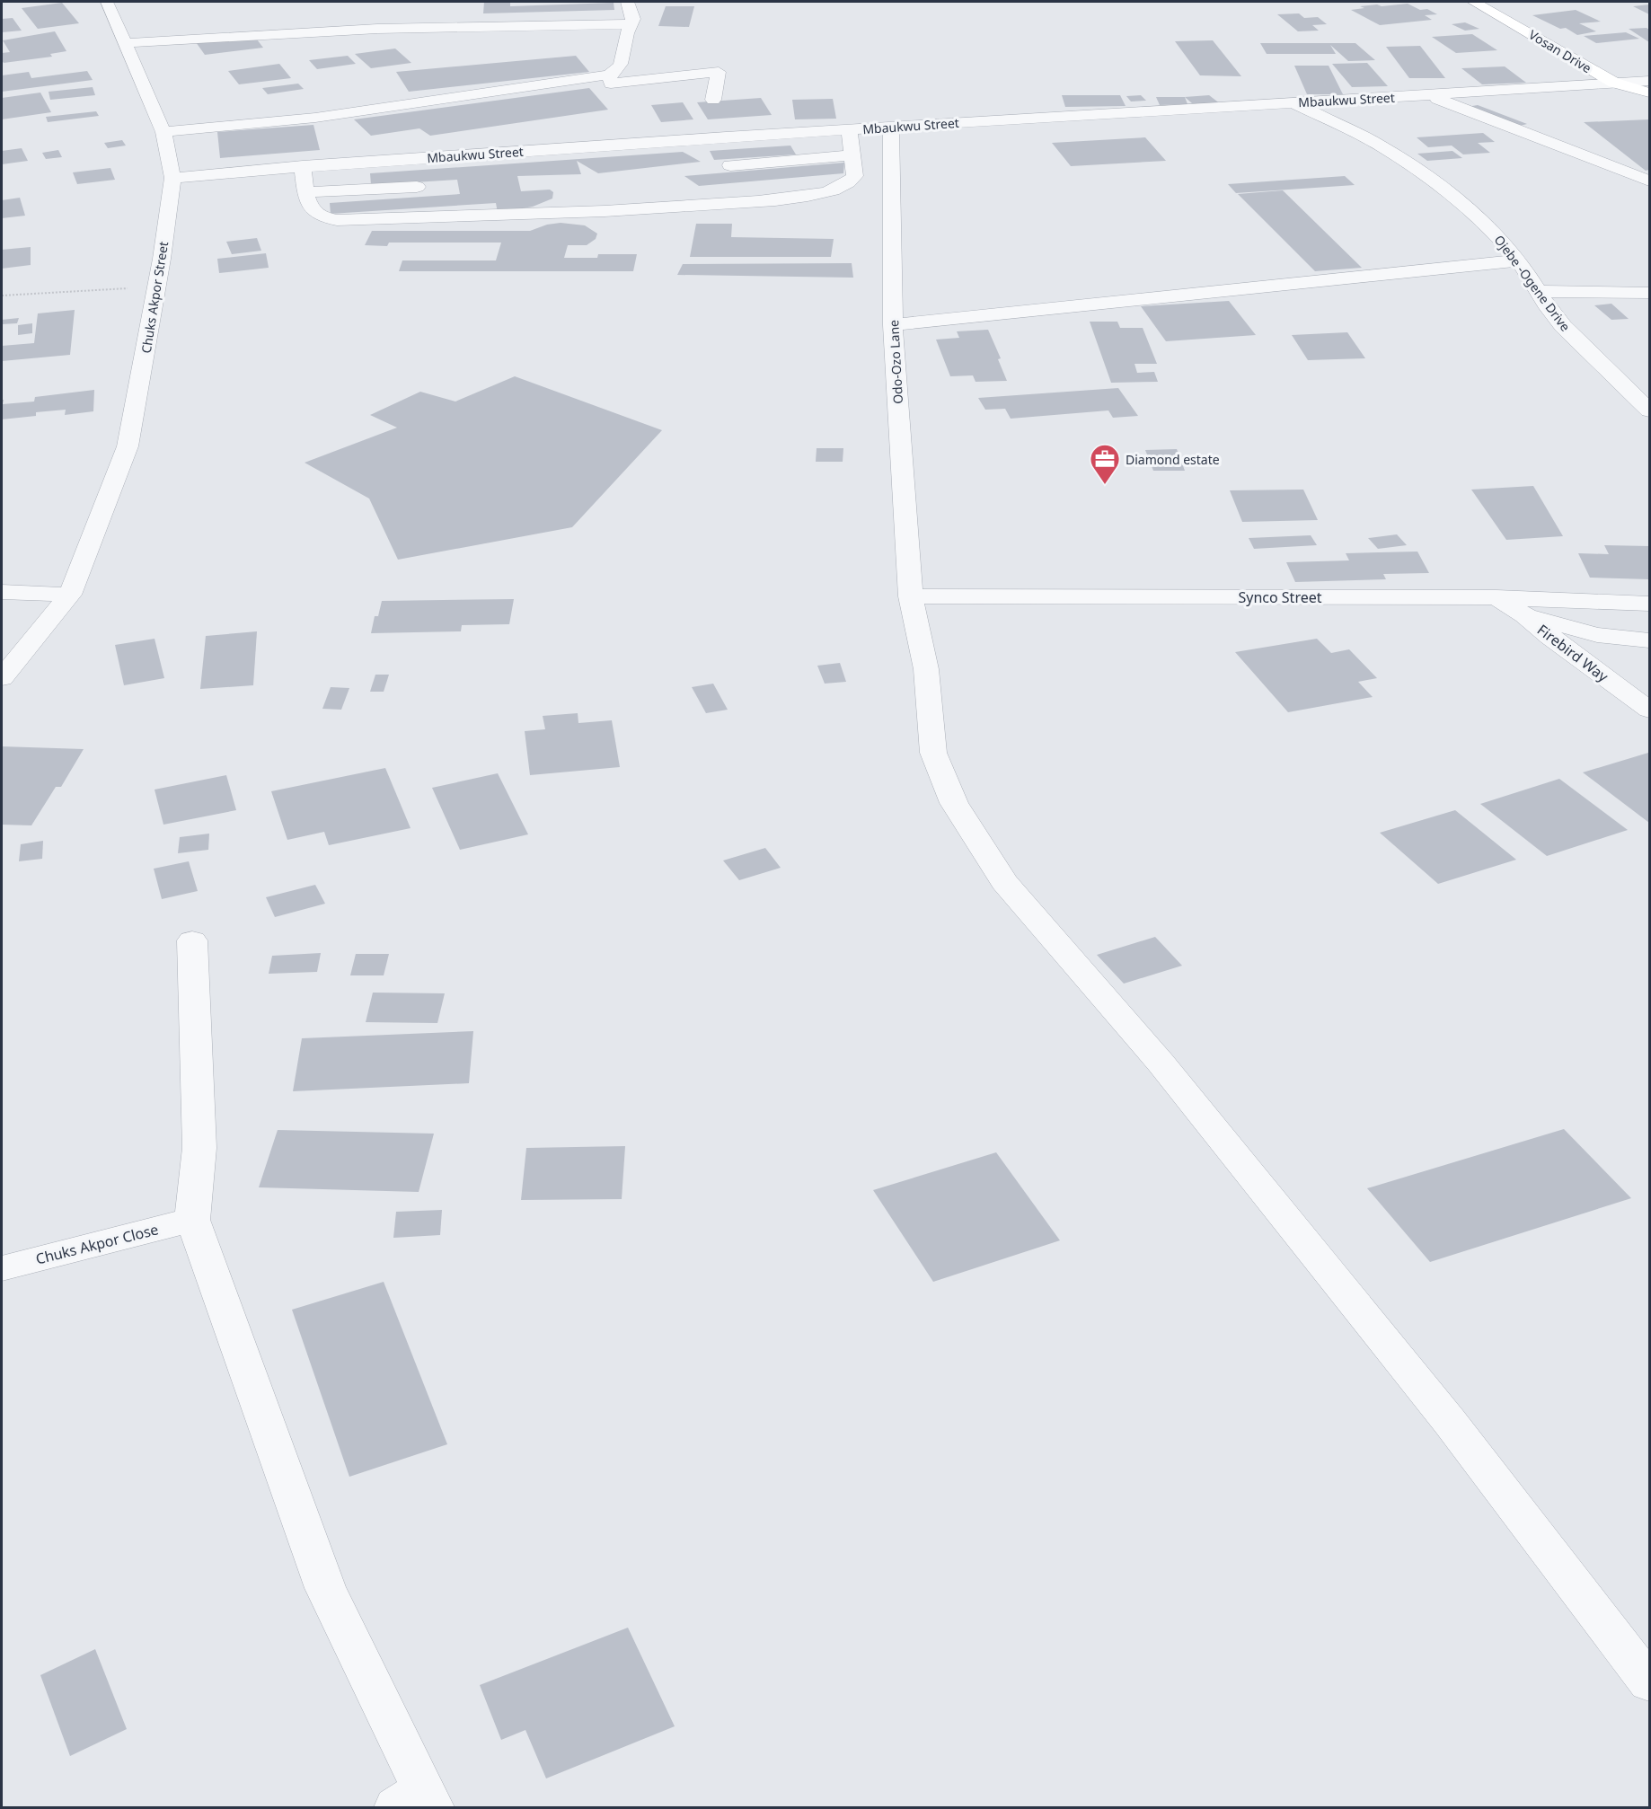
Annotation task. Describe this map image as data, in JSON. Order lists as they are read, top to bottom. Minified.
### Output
{"streets":{"street":["Vosan Drive","Mbaukwu Street","Ojebe -Ogene Drive","Chuks Akpor Street","Odo-Ozo Lane","Synco Street","Firebird Way","Chuks Akpor Close"]},"crossings":[["Vosan Drive","Mbaukwu Street"],["Mbaukwu Street","Ojebe -Ogene Drive"],["Mbaukwu Street","Chuks Akpor Street"],["Mbaukwu Street","Odo-Ozo Lane"],["Odo-Ozo Lane","Synco Street"],["Synco Street","Firebird Way"]],"places":{"office":["Diamond estate"]}}
